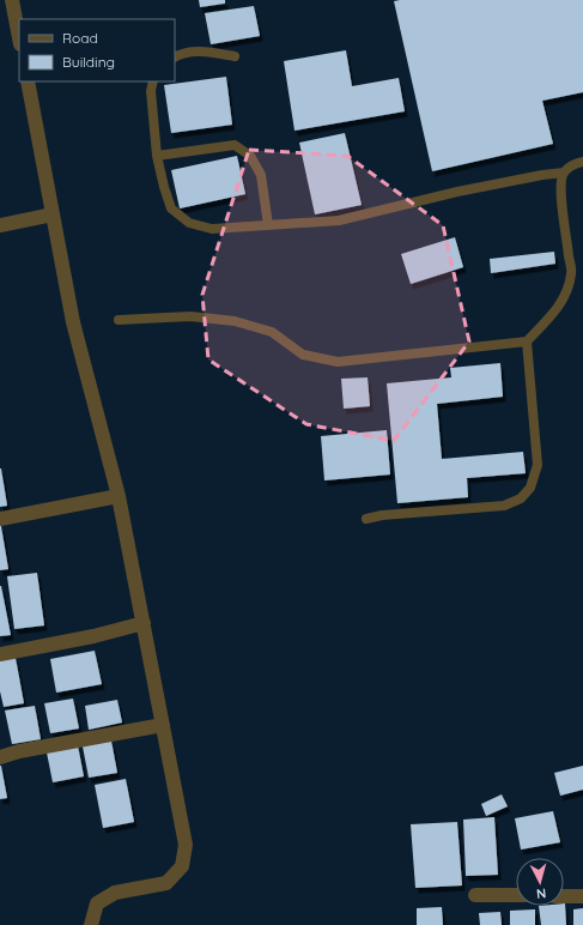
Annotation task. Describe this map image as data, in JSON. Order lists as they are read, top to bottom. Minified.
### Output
{"legend":["Road","Building"],"north":"bottom"}
